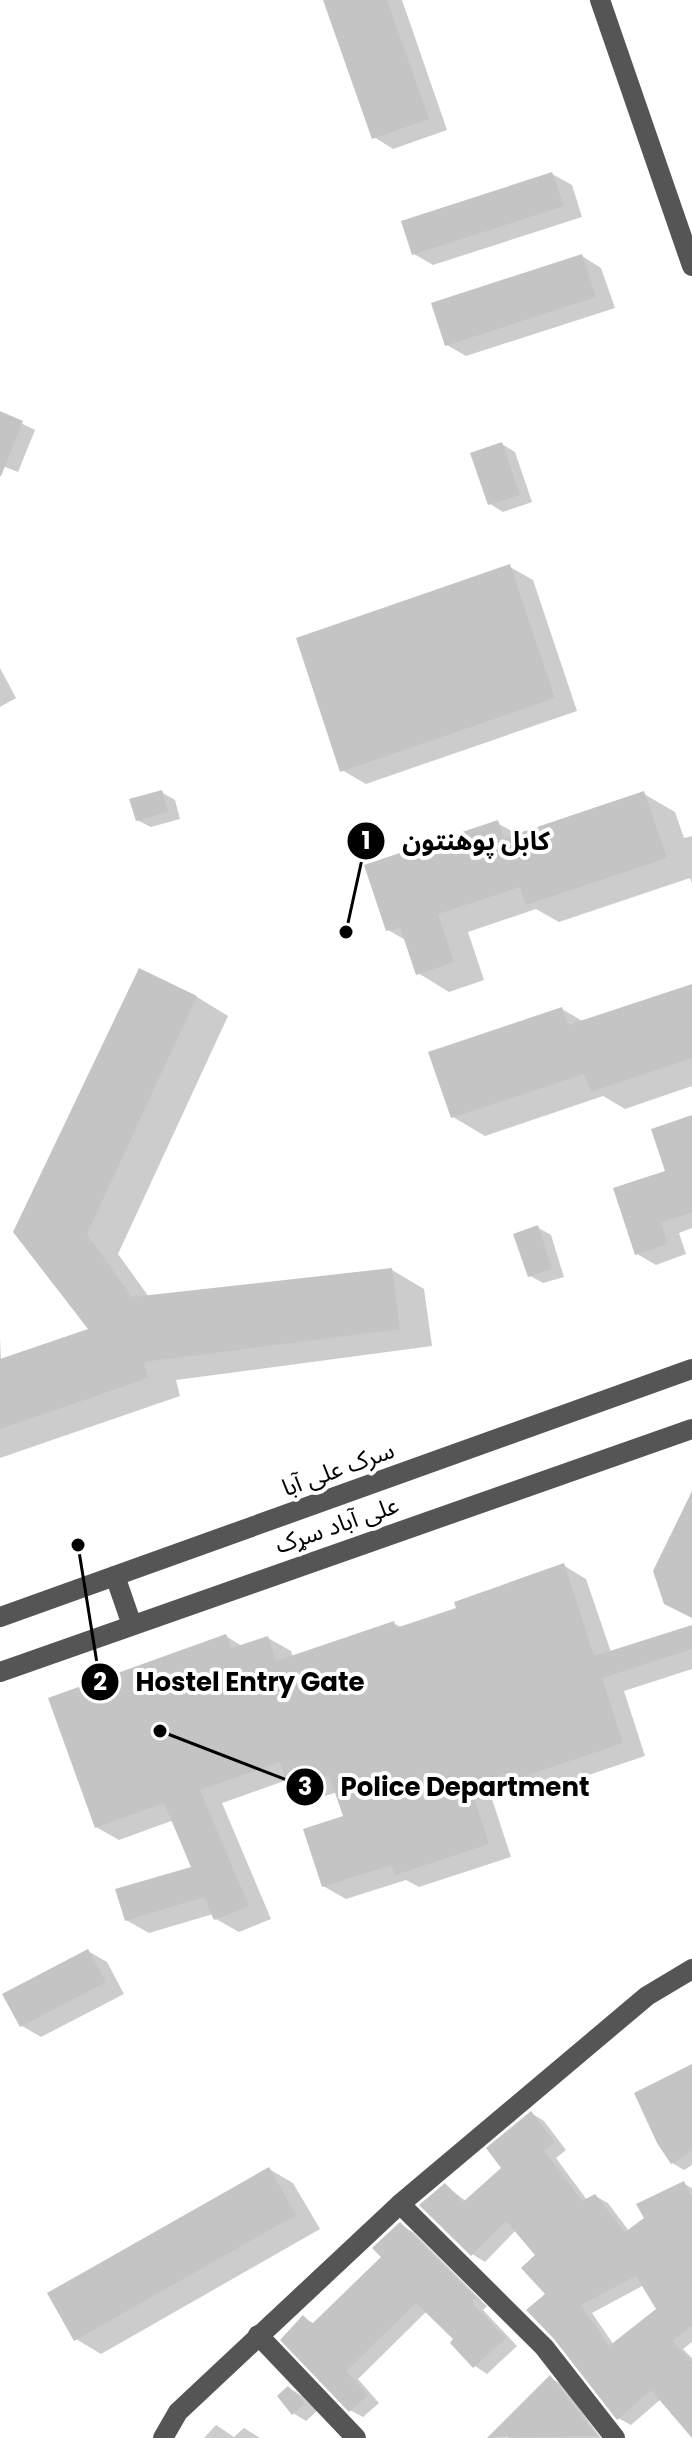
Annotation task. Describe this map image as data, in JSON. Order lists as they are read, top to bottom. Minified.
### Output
{"streets":{"street":["سرک علی آبا","علی آباد سړک"]},"places":["کابل پوهنتون","Hostel Entry Gate","Police Department"]}
